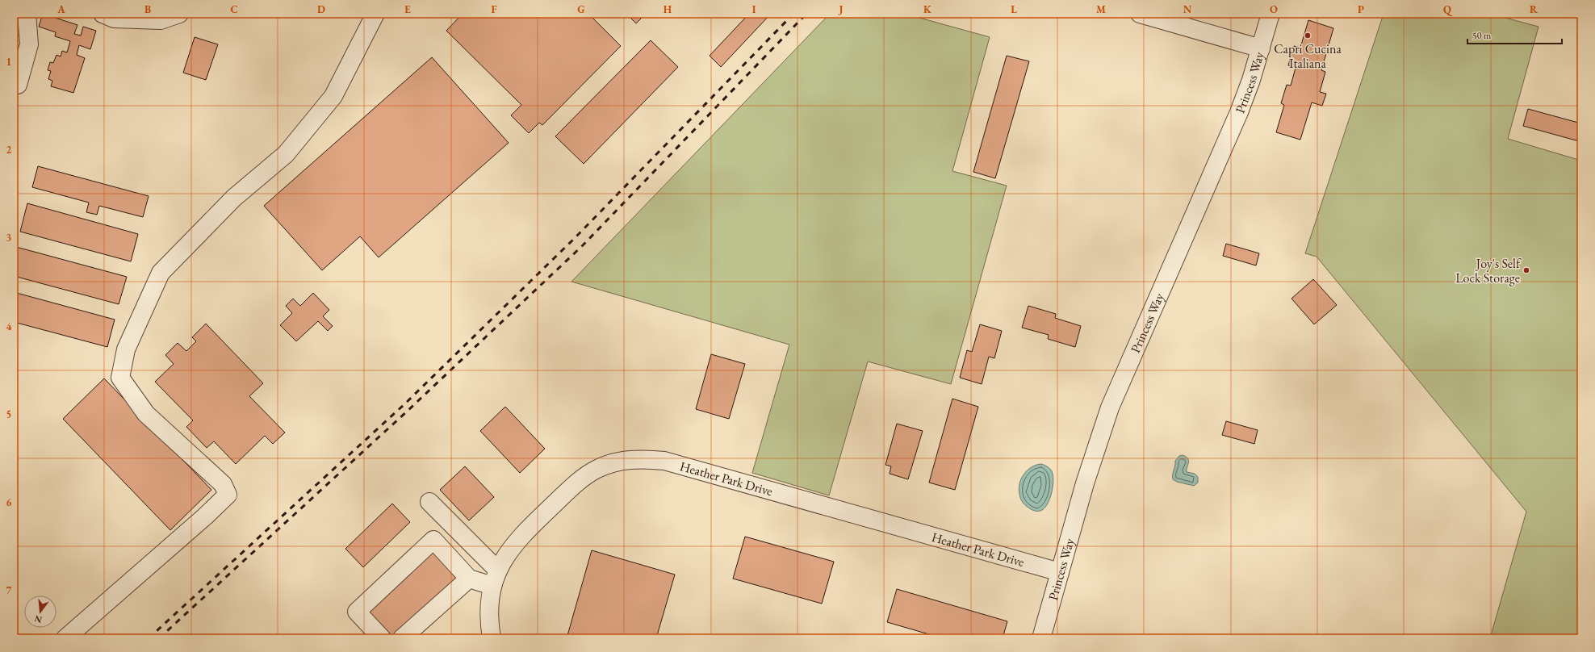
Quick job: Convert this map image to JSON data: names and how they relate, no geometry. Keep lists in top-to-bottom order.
{
  "streets": {
    "street": ["Princess Way", "Heather Park Drive"]
  },
  "crossings": [
    ["Princess Way", "Heather Park Drive"]
  ],
  "places": ["Capri Cucina Italiana", "Joy's Self Lock Storage"],
  "scale_bar": "50 m",
  "north": "bottom",
  "grid": {
    "columns": [
      "A",
      "B",
      "C",
      "D",
      "E",
      "F",
      "G",
      "H",
      "I",
      "J",
      "K",
      "L",
      "M",
      "N",
      "O",
      "P",
      "Q",
      "R"
    ],
    "rows": [
      "1",
      "2",
      "3",
      "4",
      "5",
      "6",
      "7"
    ]
  }
}
